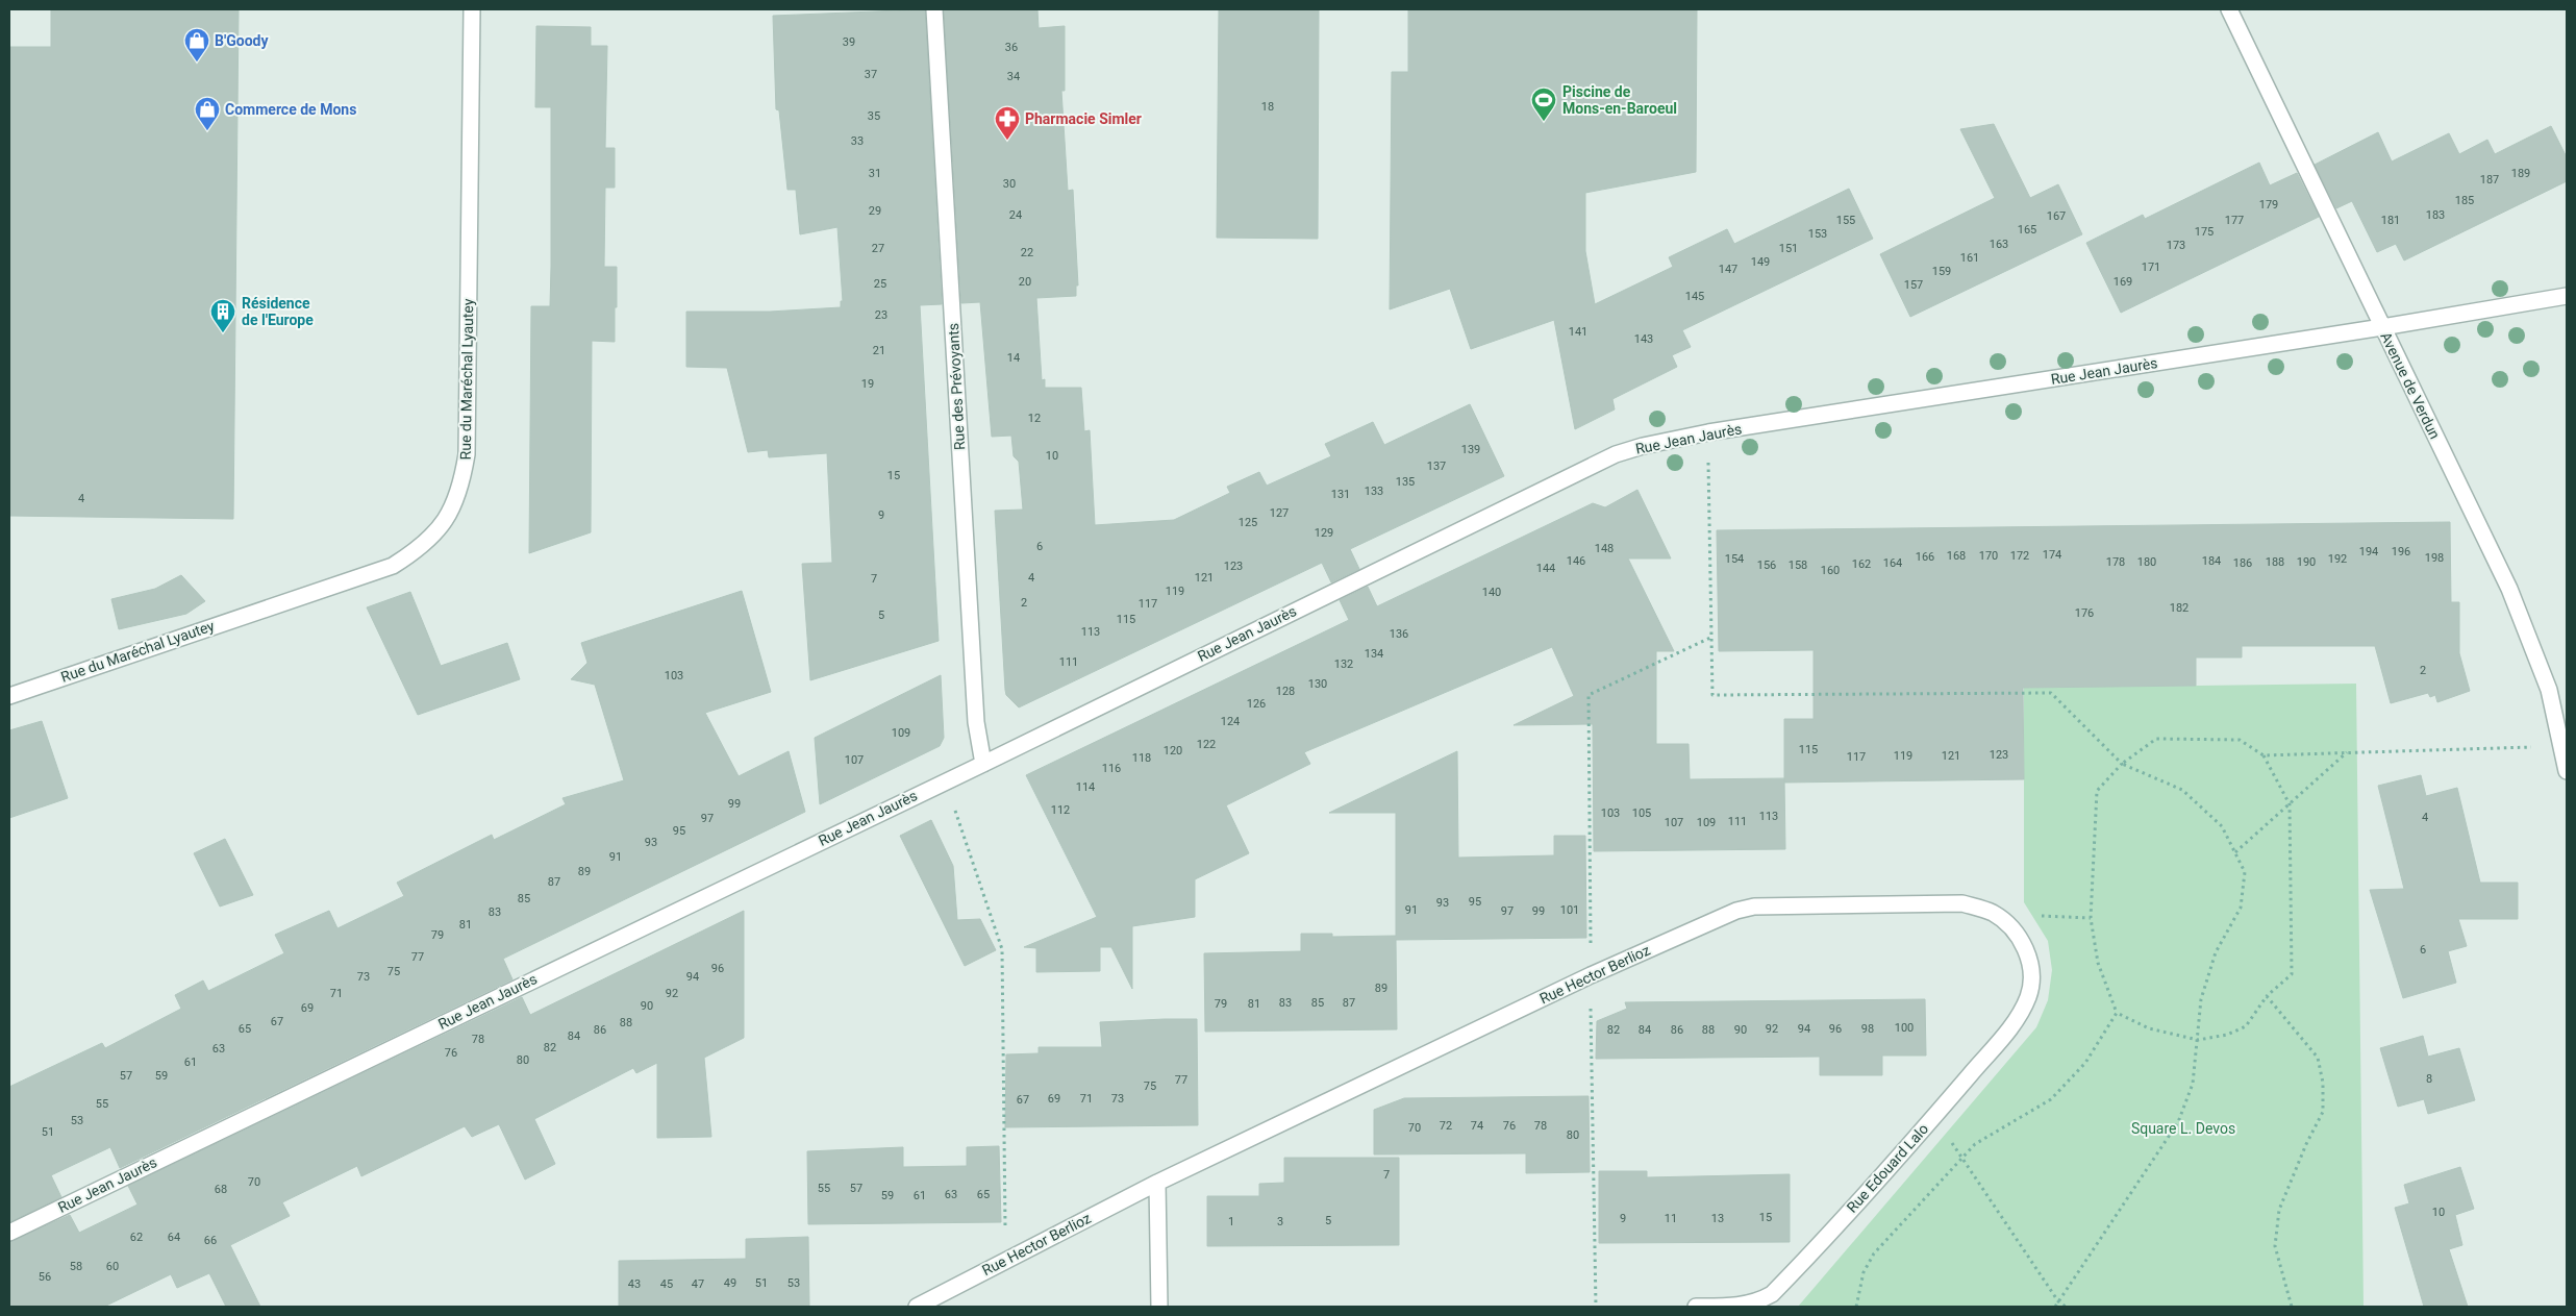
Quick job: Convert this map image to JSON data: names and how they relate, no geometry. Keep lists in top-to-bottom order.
{
  "streets": {
    "street": [
      "Rue Jean Jaurès",
      "Rue du Maréchal Lyautey",
      "Avenue de Verdun",
      "Rue des Prévoyants",
      "Rue Hector Berlioz",
      "Rue Edouard Lalo"
    ]
  },
  "crossings": [
    ["Rue Jean Jaurès", "Avenue de Verdun"],
    ["Rue Jean Jaurès", "Rue des Prévoyants"],
    ["Rue Hector Berlioz", "Rue Edouard Lalo"]
  ],
  "parks": ["Square L. Devos"],
  "places": {
    "shop": ["B'Goody", "Commerce de Mons"],
    "sports": ["Piscine de Mons-en-Baroeul"],
    "pharmacy": ["Pharmacie Simler"],
    "building": ["Résidence de l'Europe"]
  },
  "house_numbers": [
    "39",
    "36",
    "37",
    "34",
    "18",
    "35",
    "33",
    "31",
    "189",
    "187",
    "30",
    "185",
    "179",
    "29",
    "24",
    "183",
    "167",
    "155",
    "177",
    "181",
    "165",
    "175",
    "153",
    "163",
    "173",
    "27",
    "151",
    "22",
    "161",
    "149",
    "171",
    "147",
    "159",
    "20",
    "169",
    "25",
    "157",
    "145",
    "23",
    "141",
    "143",
    "21",
    "14",
    "19",
    "12",
    "139",
    "10",
    "137",
    "15",
    "135",
    "133",
    "131",
    "4",
    "127",
    "9",
    "125",
    "129",
    "6",
    "148",
    "194",
    "196",
    "174",
    "168",
    "170",
    "172",
    "166",
    "198",
    "154",
    "192",
    "146",
    "184",
    "178",
    "180",
    "188",
    "190",
    "164",
    "186",
    "162",
    "156",
    "158",
    "123",
    "144",
    "160",
    "4",
    "121",
    "7",
    "119",
    "140",
    "2",
    "117",
    "182",
    "176",
    "5",
    "115",
    "113",
    "136",
    "134",
    "111",
    "132",
    "2",
    "103",
    "130",
    "128",
    "126",
    "124",
    "109",
    "122",
    "115",
    "120",
    "123",
    "119",
    "121",
    "117",
    "118",
    "107",
    "116",
    "114",
    "99",
    "112",
    "103",
    "105",
    "113",
    "4",
    "97",
    "111",
    "107",
    "109",
    "95",
    "93",
    "91",
    "89",
    "87",
    "85",
    "95",
    "93",
    "91",
    "101",
    "97",
    "99",
    "83",
    "81",
    "79",
    "6",
    "77",
    "96",
    "75",
    "73",
    "94",
    "89",
    "71",
    "92",
    "83",
    "85",
    "87",
    "79",
    "81",
    "90",
    "69",
    "67",
    "88",
    "100",
    "65",
    "92",
    "94",
    "96",
    "98",
    "86",
    "82",
    "84",
    "86",
    "88",
    "90",
    "84",
    "78",
    "82",
    "63",
    "76",
    "80",
    "61",
    "57",
    "59",
    "8",
    "77",
    "75",
    "69",
    "71",
    "73",
    "67",
    "55",
    "53",
    "72",
    "74",
    "76",
    "78",
    "70",
    "51",
    "80",
    "7",
    "70",
    "55",
    "57",
    "68",
    "63",
    "65",
    "59",
    "61",
    "10",
    "15",
    "9",
    "11",
    "13",
    "5",
    "1",
    "3",
    "62",
    "64",
    "66",
    "58",
    "60",
    "56",
    "49",
    "51",
    "53",
    "43",
    "45",
    "47"
  ]
}
